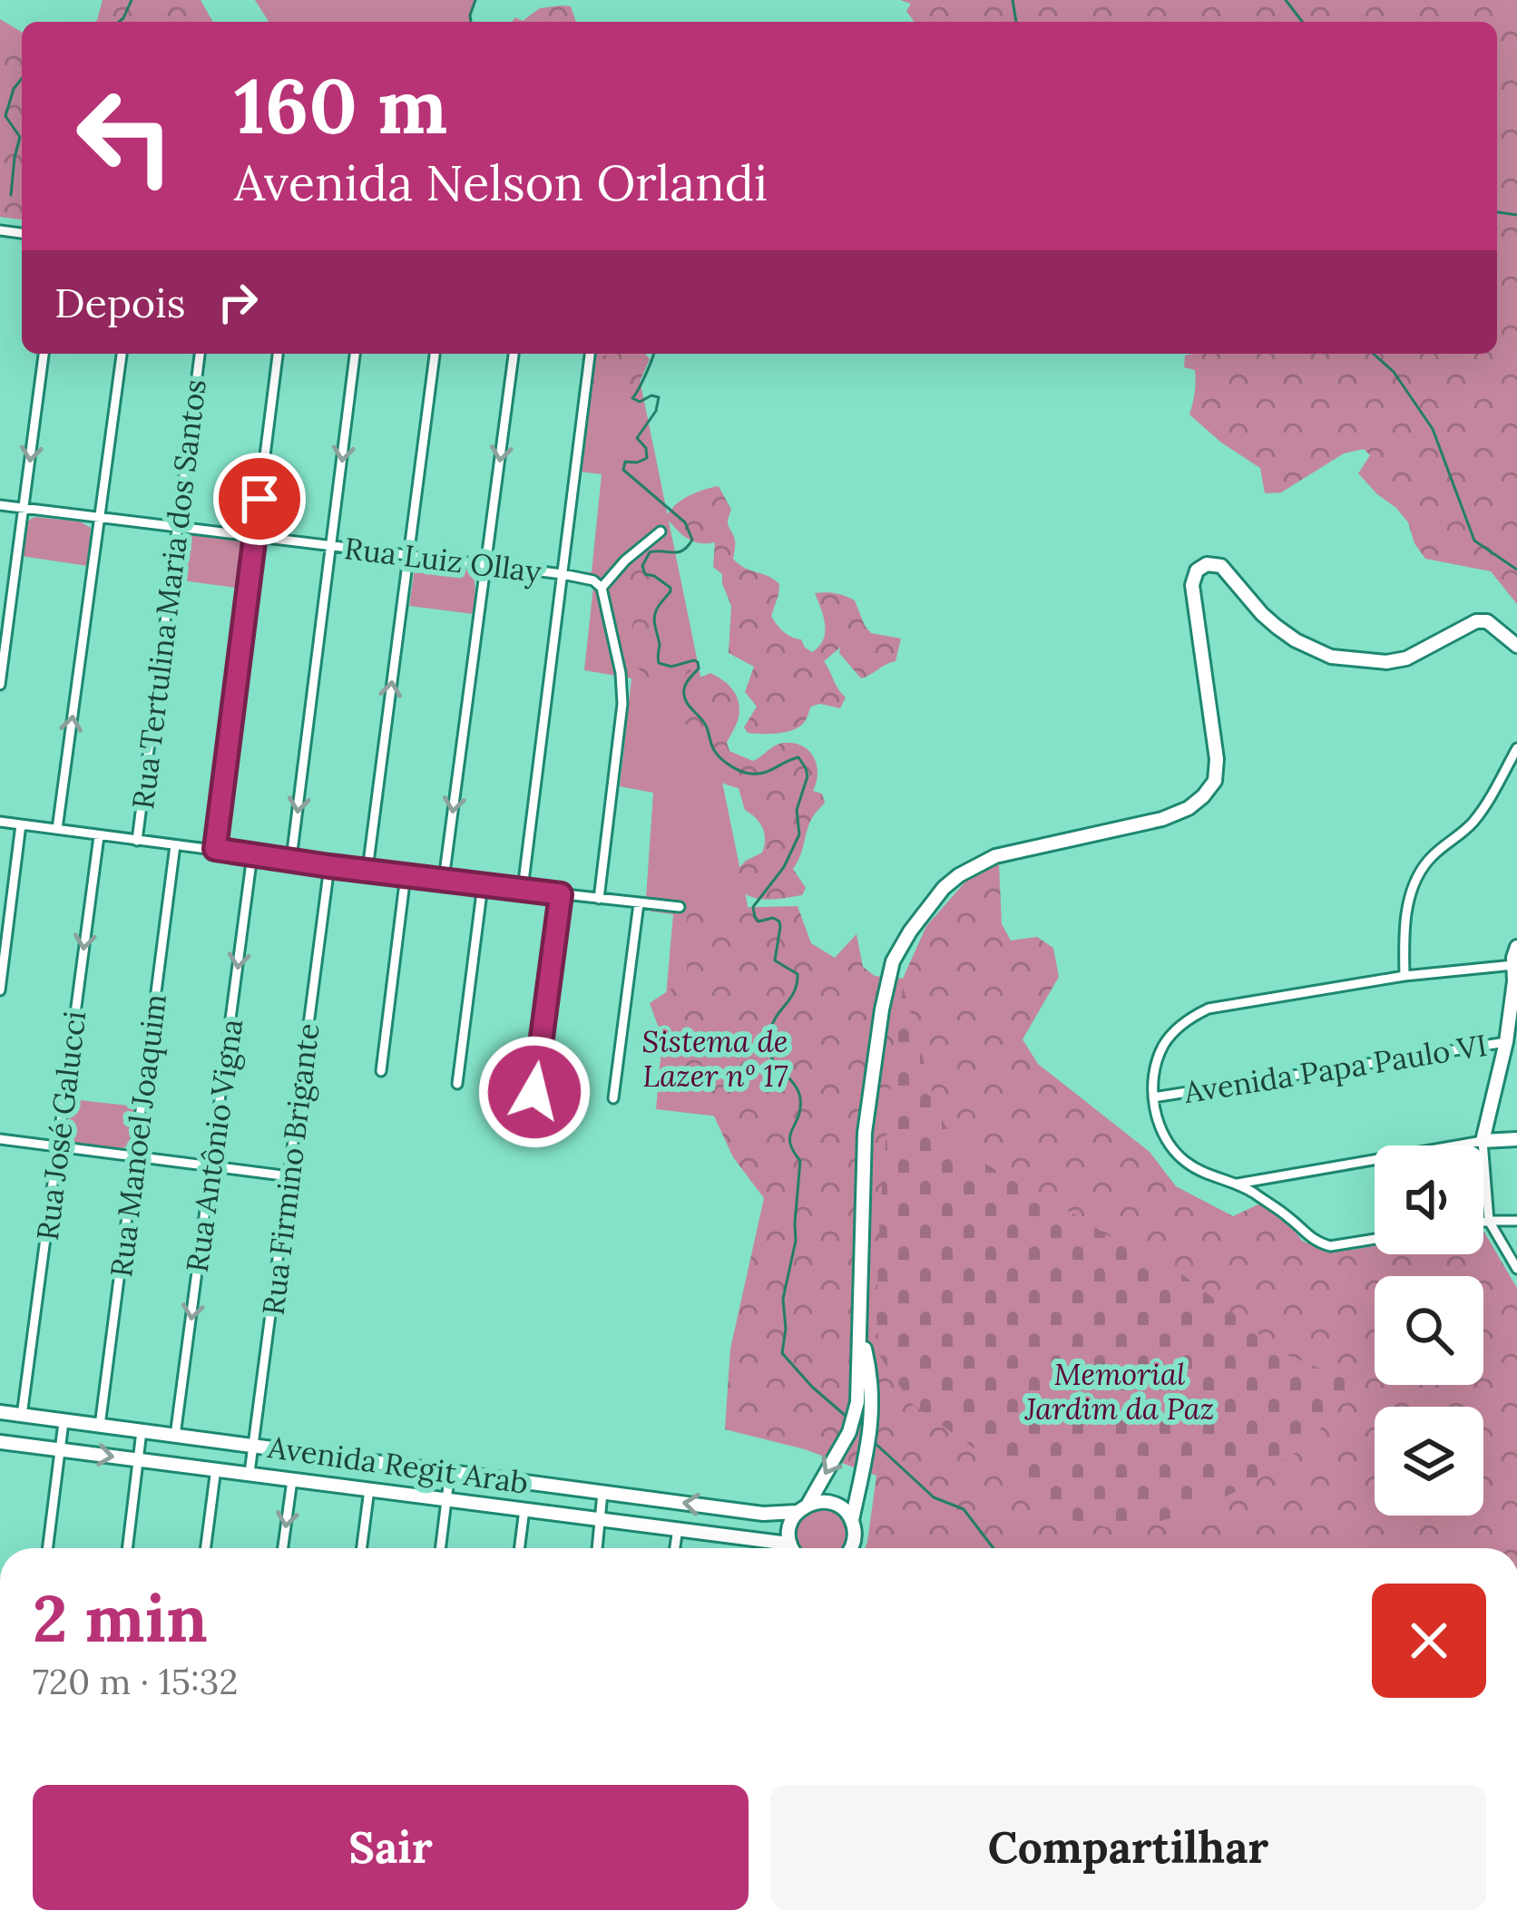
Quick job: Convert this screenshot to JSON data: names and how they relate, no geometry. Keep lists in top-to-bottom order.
{
  "streets": {
    "main road": ["Avenida Regit Arab"],
    "street": [
      "Rua Luiz Ollay",
      "Rua Tertulina Maria dos Santos",
      "Avenida Papa Paulo VI",
      "Rua José Galucci",
      "Rua Manoel Joaquim",
      "Rua Antônio Vigna",
      "Rua Firmino Brigante"
    ]
  },
  "crossings": [
    ["Rua Luiz Ollay", "Rua Tertulina Maria dos Santos"],
    ["Rua José Galucci", "Avenida Regit Arab"],
    ["Rua Manoel Joaquim", "Avenida Regit Arab"],
    ["Rua Antônio Vigna", "Avenida Regit Arab"],
    ["Rua Firmino Brigante", "Avenida Regit Arab"]
  ],
  "one_way": ["Rua José Galucci", "Rua Antônio Vigna"],
  "parks": ["Sistema de Lazer nº 17", "Memorial Jardim da Paz"],
  "page": {
    "turn": ["160 m", "Avenida Nelson Orlandi"],
    "then": "Depois",
    "heading": ["2 min", "720 m · 15:32"],
    "buttons": ["Sair", "Compartilhar"]
  }
}
